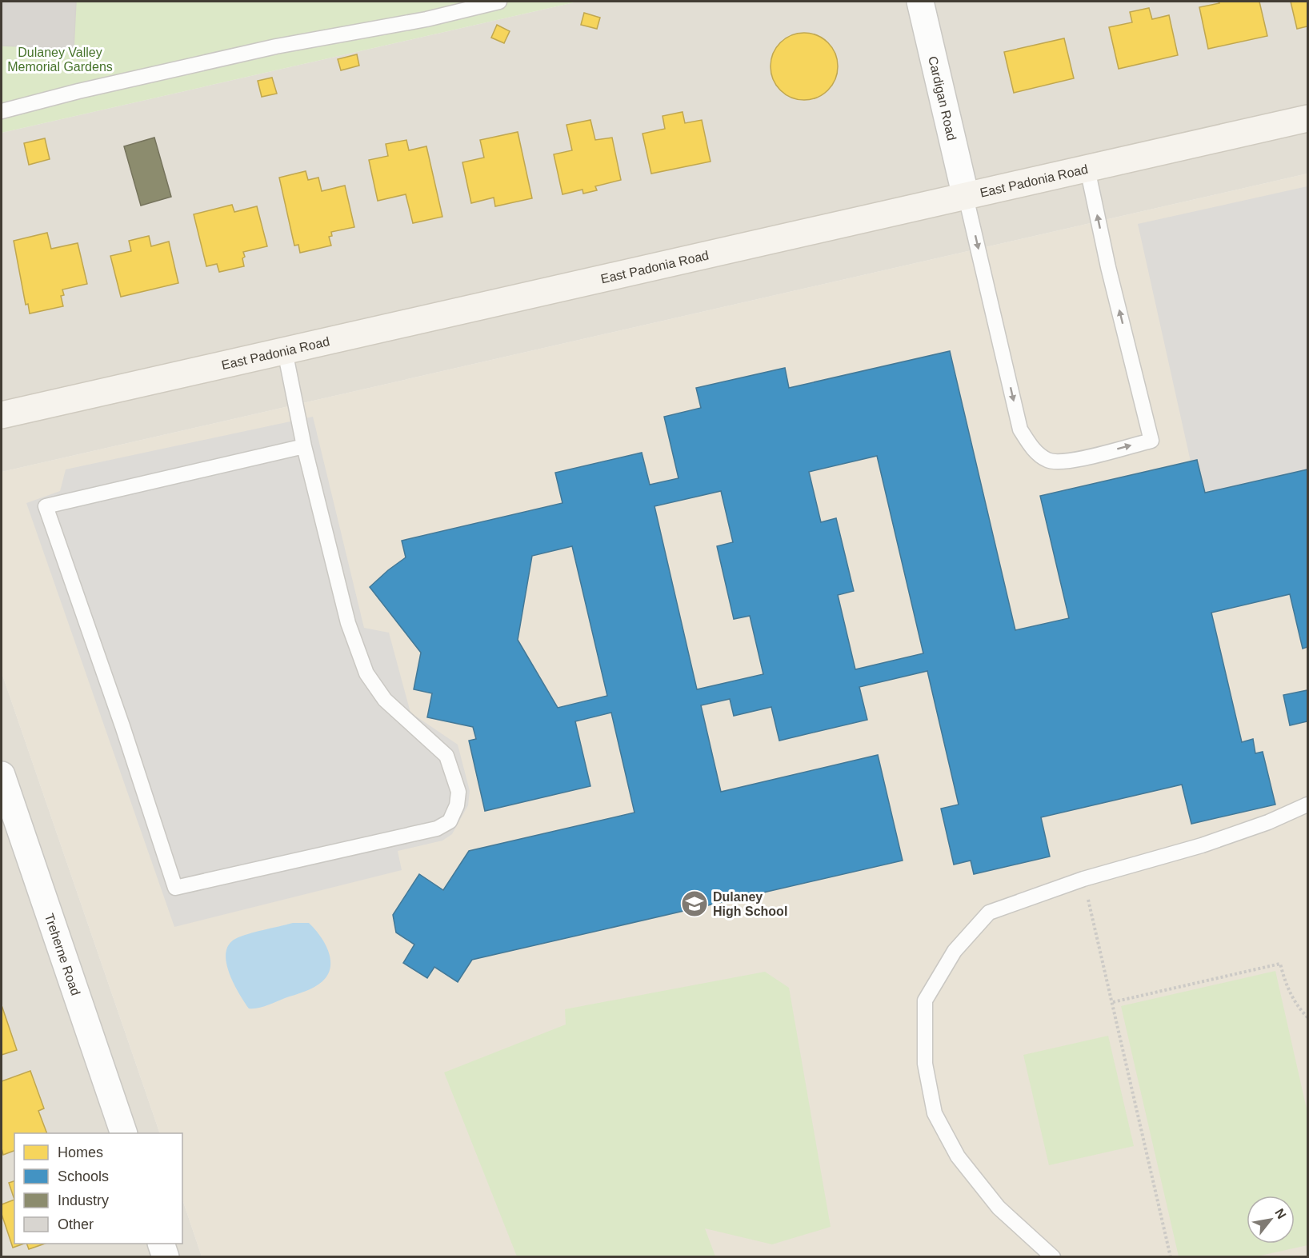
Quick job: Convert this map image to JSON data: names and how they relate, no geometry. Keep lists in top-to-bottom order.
{
  "streets": {
    "street": ["Cardigan Road", "East Padonia Road", "Treherne Road"]
  },
  "crossings": [
    ["Cardigan Road", "East Padonia Road"]
  ],
  "parks": ["Dulaney Valley Memorial Gardens"],
  "places": {
    "school or university": ["Dulaney High School"]
  },
  "legend": [
    "Homes",
    "Schools",
    "Industry",
    "Other"
  ],
  "north": "top right"
}
